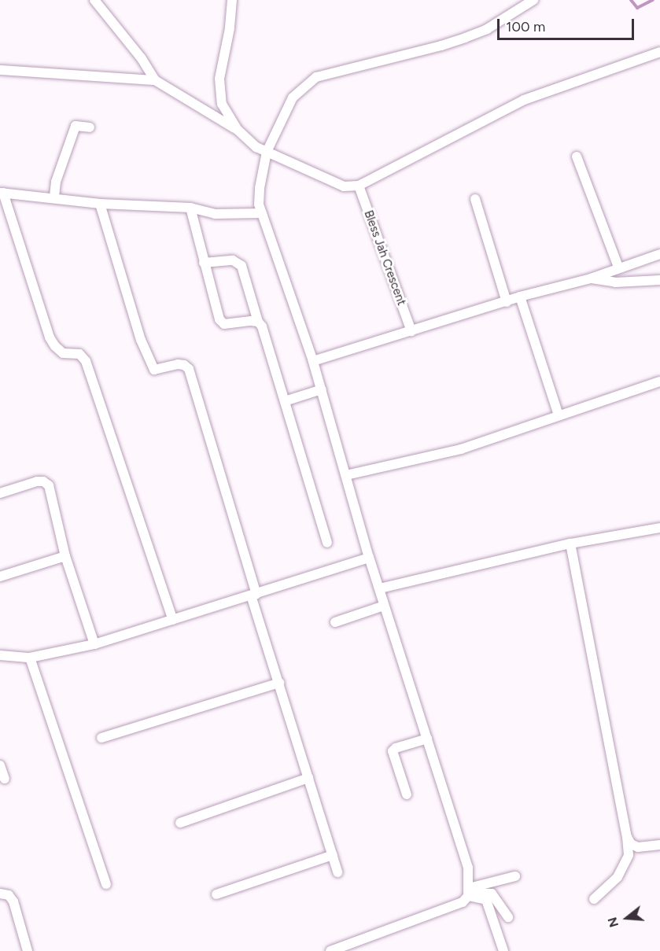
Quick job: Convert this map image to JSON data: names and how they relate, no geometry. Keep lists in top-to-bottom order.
{
  "streets": {
    "street": ["Bless Jah Crescent"]
  },
  "scale_bar": "100 m",
  "north": "left"
}
